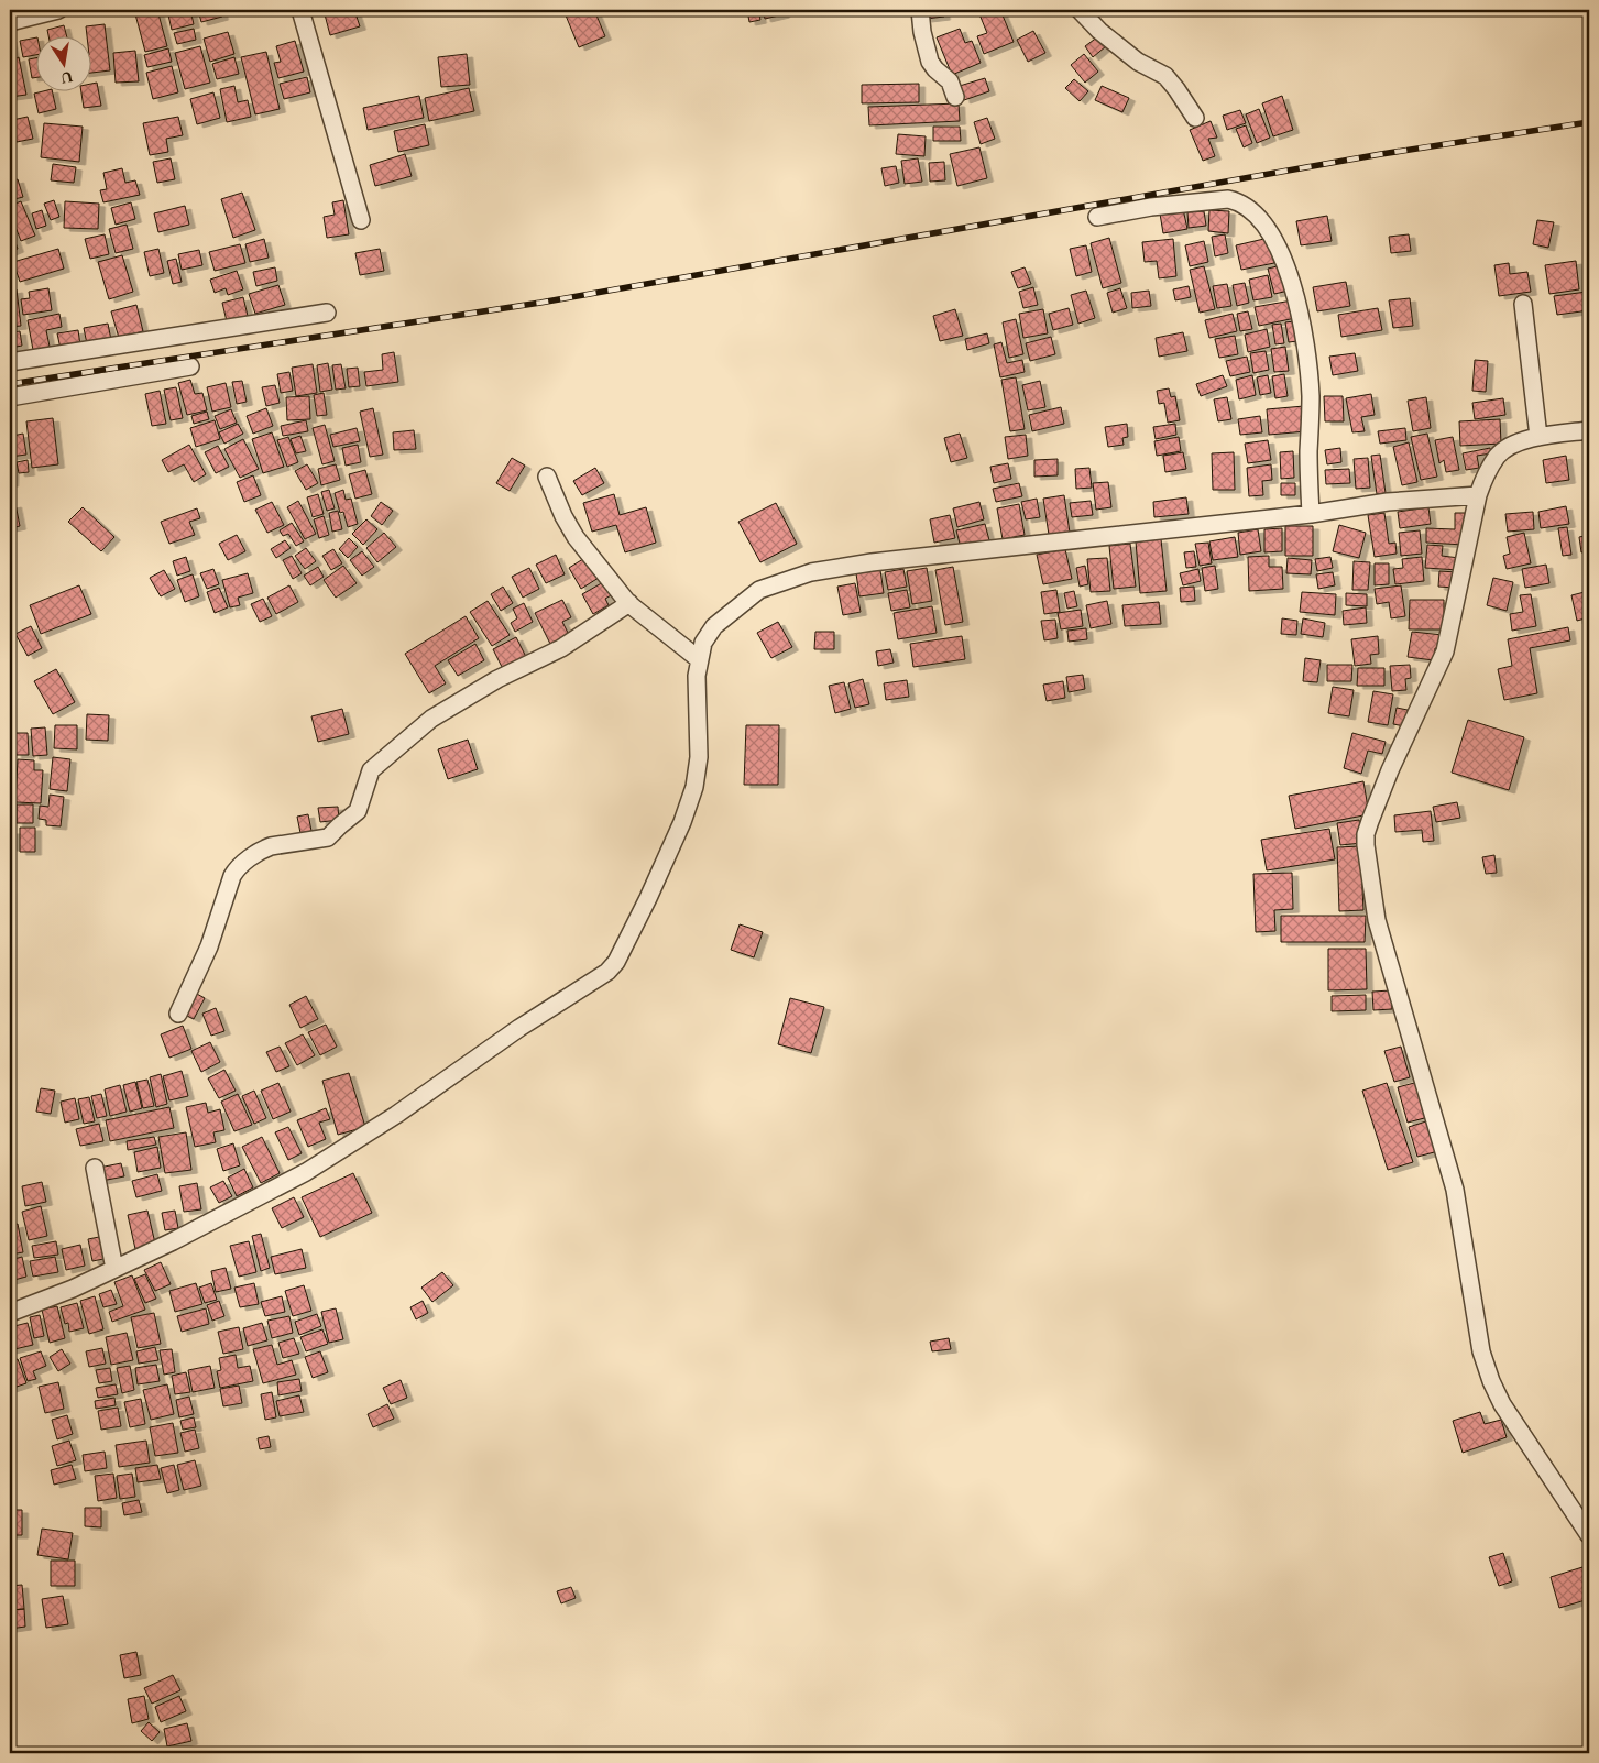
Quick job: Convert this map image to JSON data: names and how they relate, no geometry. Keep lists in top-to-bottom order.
{
  "north": "bottom"
}
